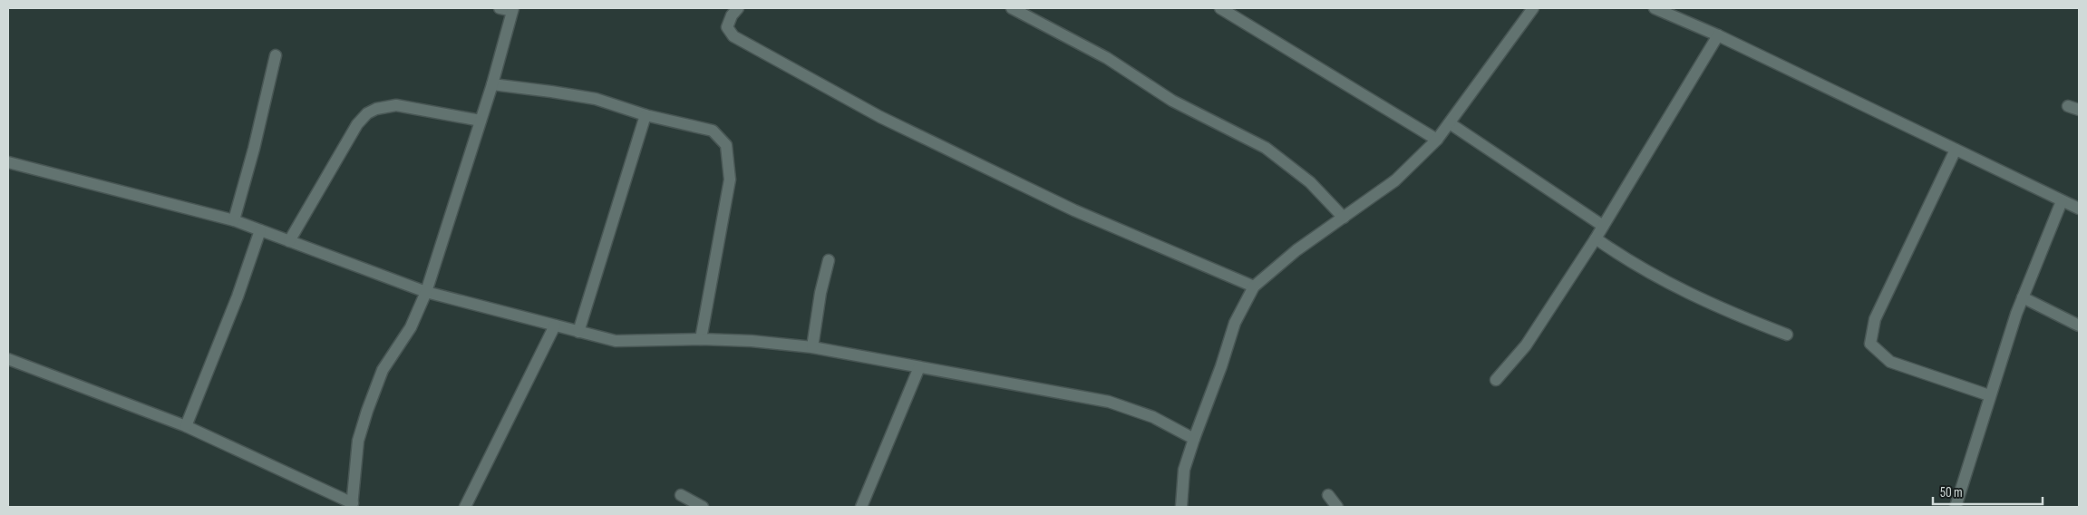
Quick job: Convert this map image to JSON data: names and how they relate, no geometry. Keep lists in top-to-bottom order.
{
  "scale_bar": "50 m"
}
